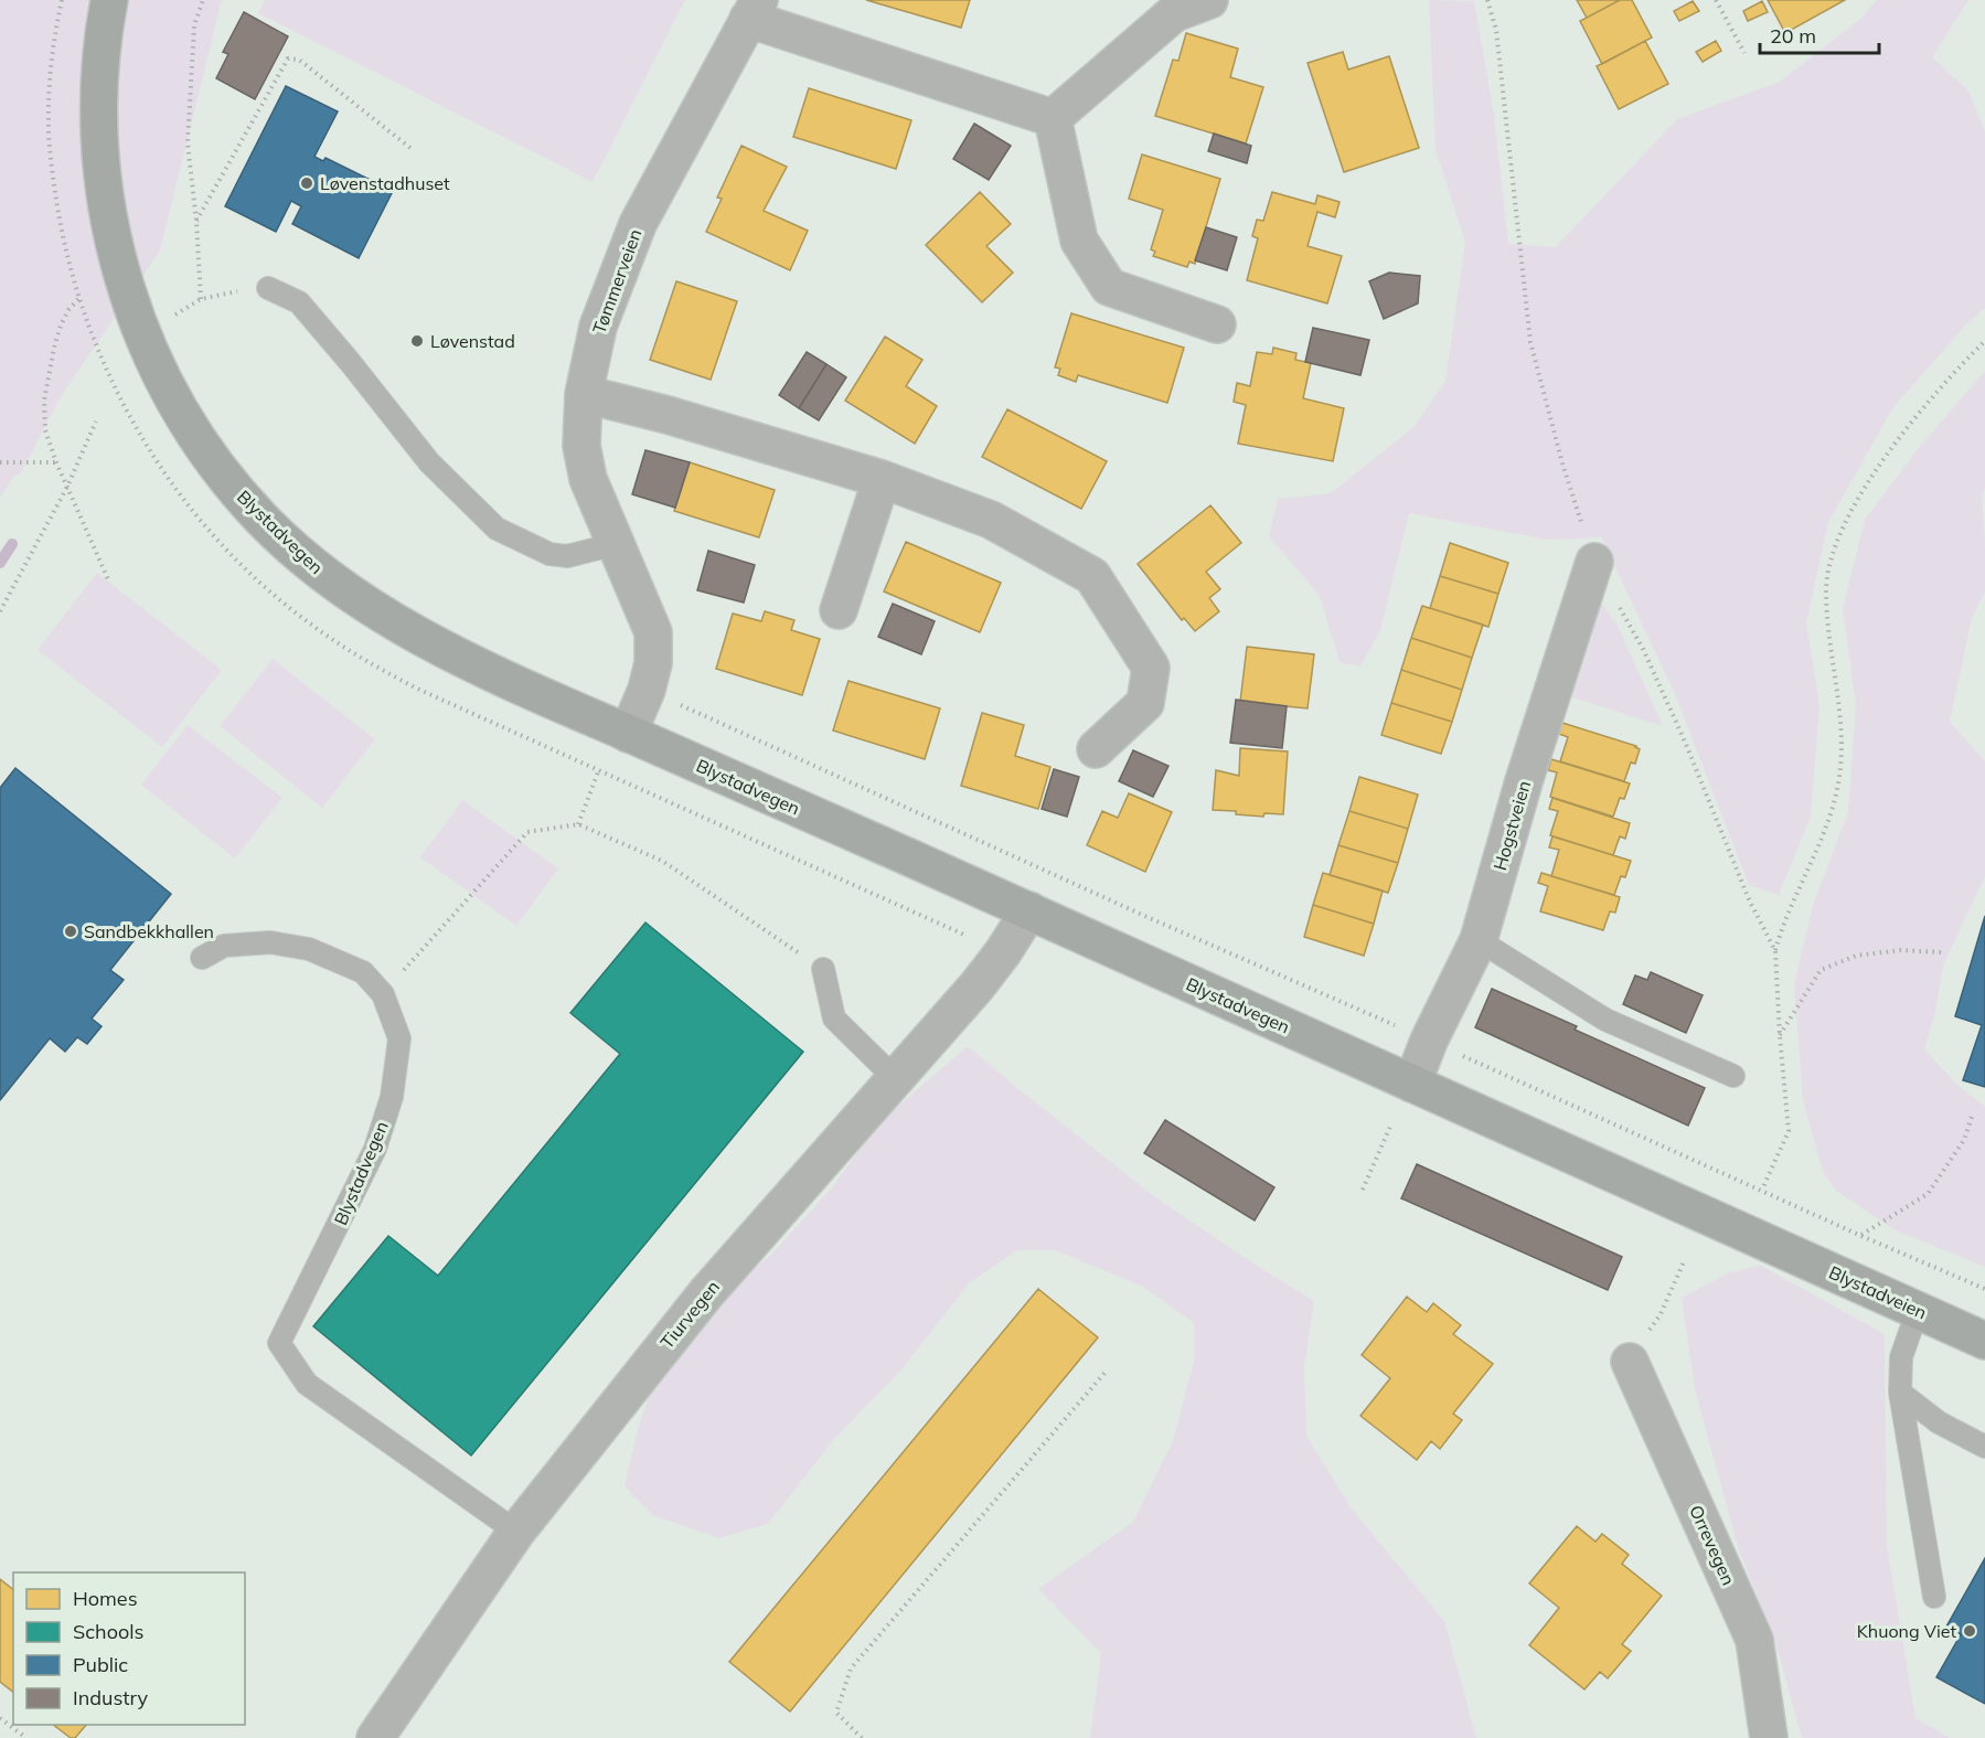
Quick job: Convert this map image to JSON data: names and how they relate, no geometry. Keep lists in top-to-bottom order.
{
  "streets": {
    "main road": ["Blystadvegen", "Blystadveien"],
    "street": [
      "Tømmerveien",
      "Hogstveien",
      "Tiurvegen",
      "Orrevegen"
    ]
  },
  "crossings": [
    ["Tømmerveien", "Blystadvegen"],
    ["Blystadvegen", "Hogstveien"],
    ["Blystadvegen", "Blystadveien"],
    ["Blystadvegen", "Tiurvegen"]
  ],
  "places": [
    "Løvenstadhuset",
    "Løvenstad",
    "Sandbekkhallen",
    "Khuong Viet"
  ],
  "legend": [
    "Homes",
    "Schools",
    "Public",
    "Industry"
  ],
  "scale_bar": "20 m"
}
